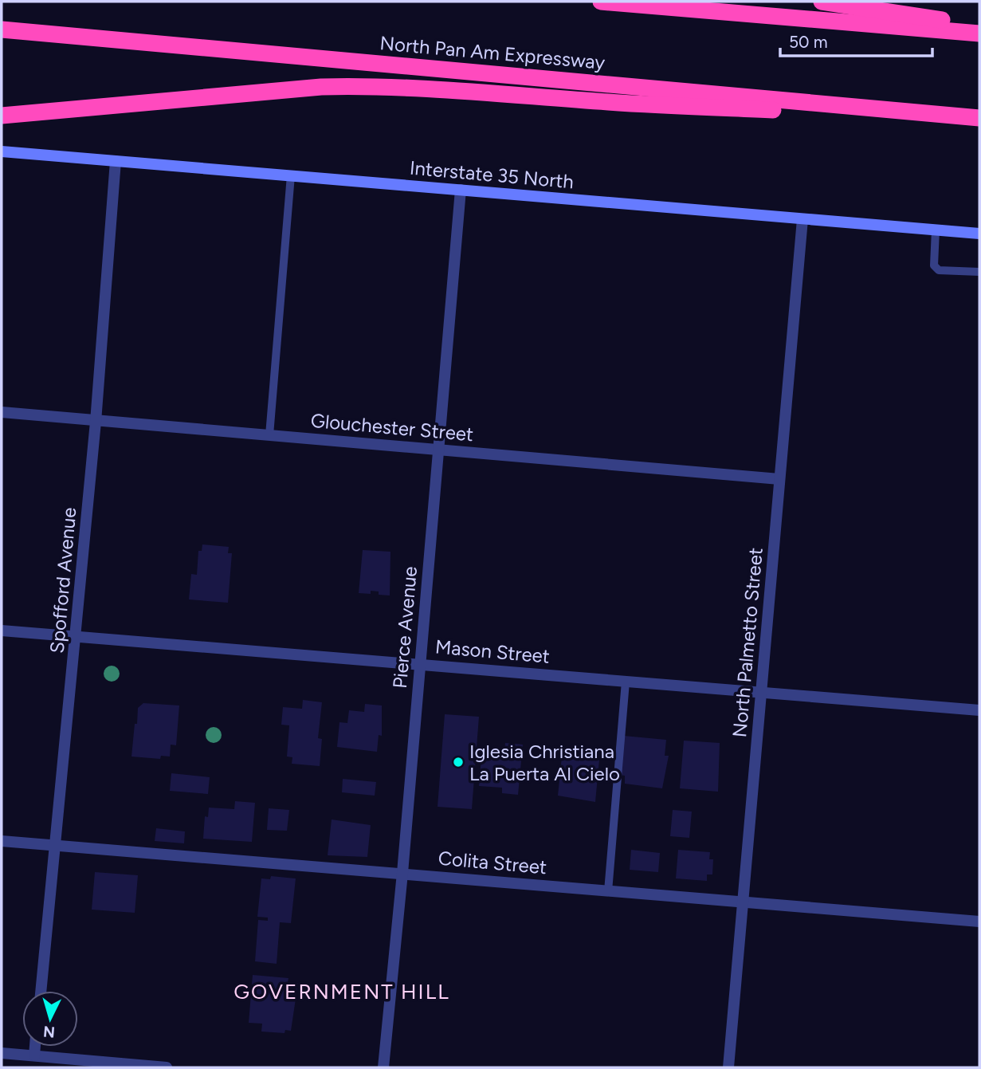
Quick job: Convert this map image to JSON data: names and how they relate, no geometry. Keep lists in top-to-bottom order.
{
  "streets": {
    "highway": ["North Pan Am Expressway"],
    "main road": ["Interstate 35 North"],
    "street": [
      "Glouchester Street",
      "Spofford Avenue",
      "Pierce Avenue",
      "North Palmetto Street",
      "Mason Street",
      "Colita Street"
    ]
  },
  "crossings": [
    ["Interstate 35 North", "Spofford Avenue"],
    ["Interstate 35 North", "Pierce Avenue"],
    ["Interstate 35 North", "North Palmetto Street"],
    ["Glouchester Street", "Spofford Avenue"],
    ["Glouchester Street", "Pierce Avenue"],
    ["Glouchester Street", "North Palmetto Street"],
    ["Spofford Avenue", "Mason Street"],
    ["Spofford Avenue", "Colita Street"],
    ["Pierce Avenue", "Mason Street"],
    ["Pierce Avenue", "Colita Street"],
    ["North Palmetto Street", "Mason Street"],
    ["North Palmetto Street", "Colita Street"]
  ],
  "districts": ["GOVERNMENT HILL"],
  "places": ["Iglesia Christiana La Puerta Al Cielo"],
  "scale_bar": "50 m",
  "north": "bottom"
}
